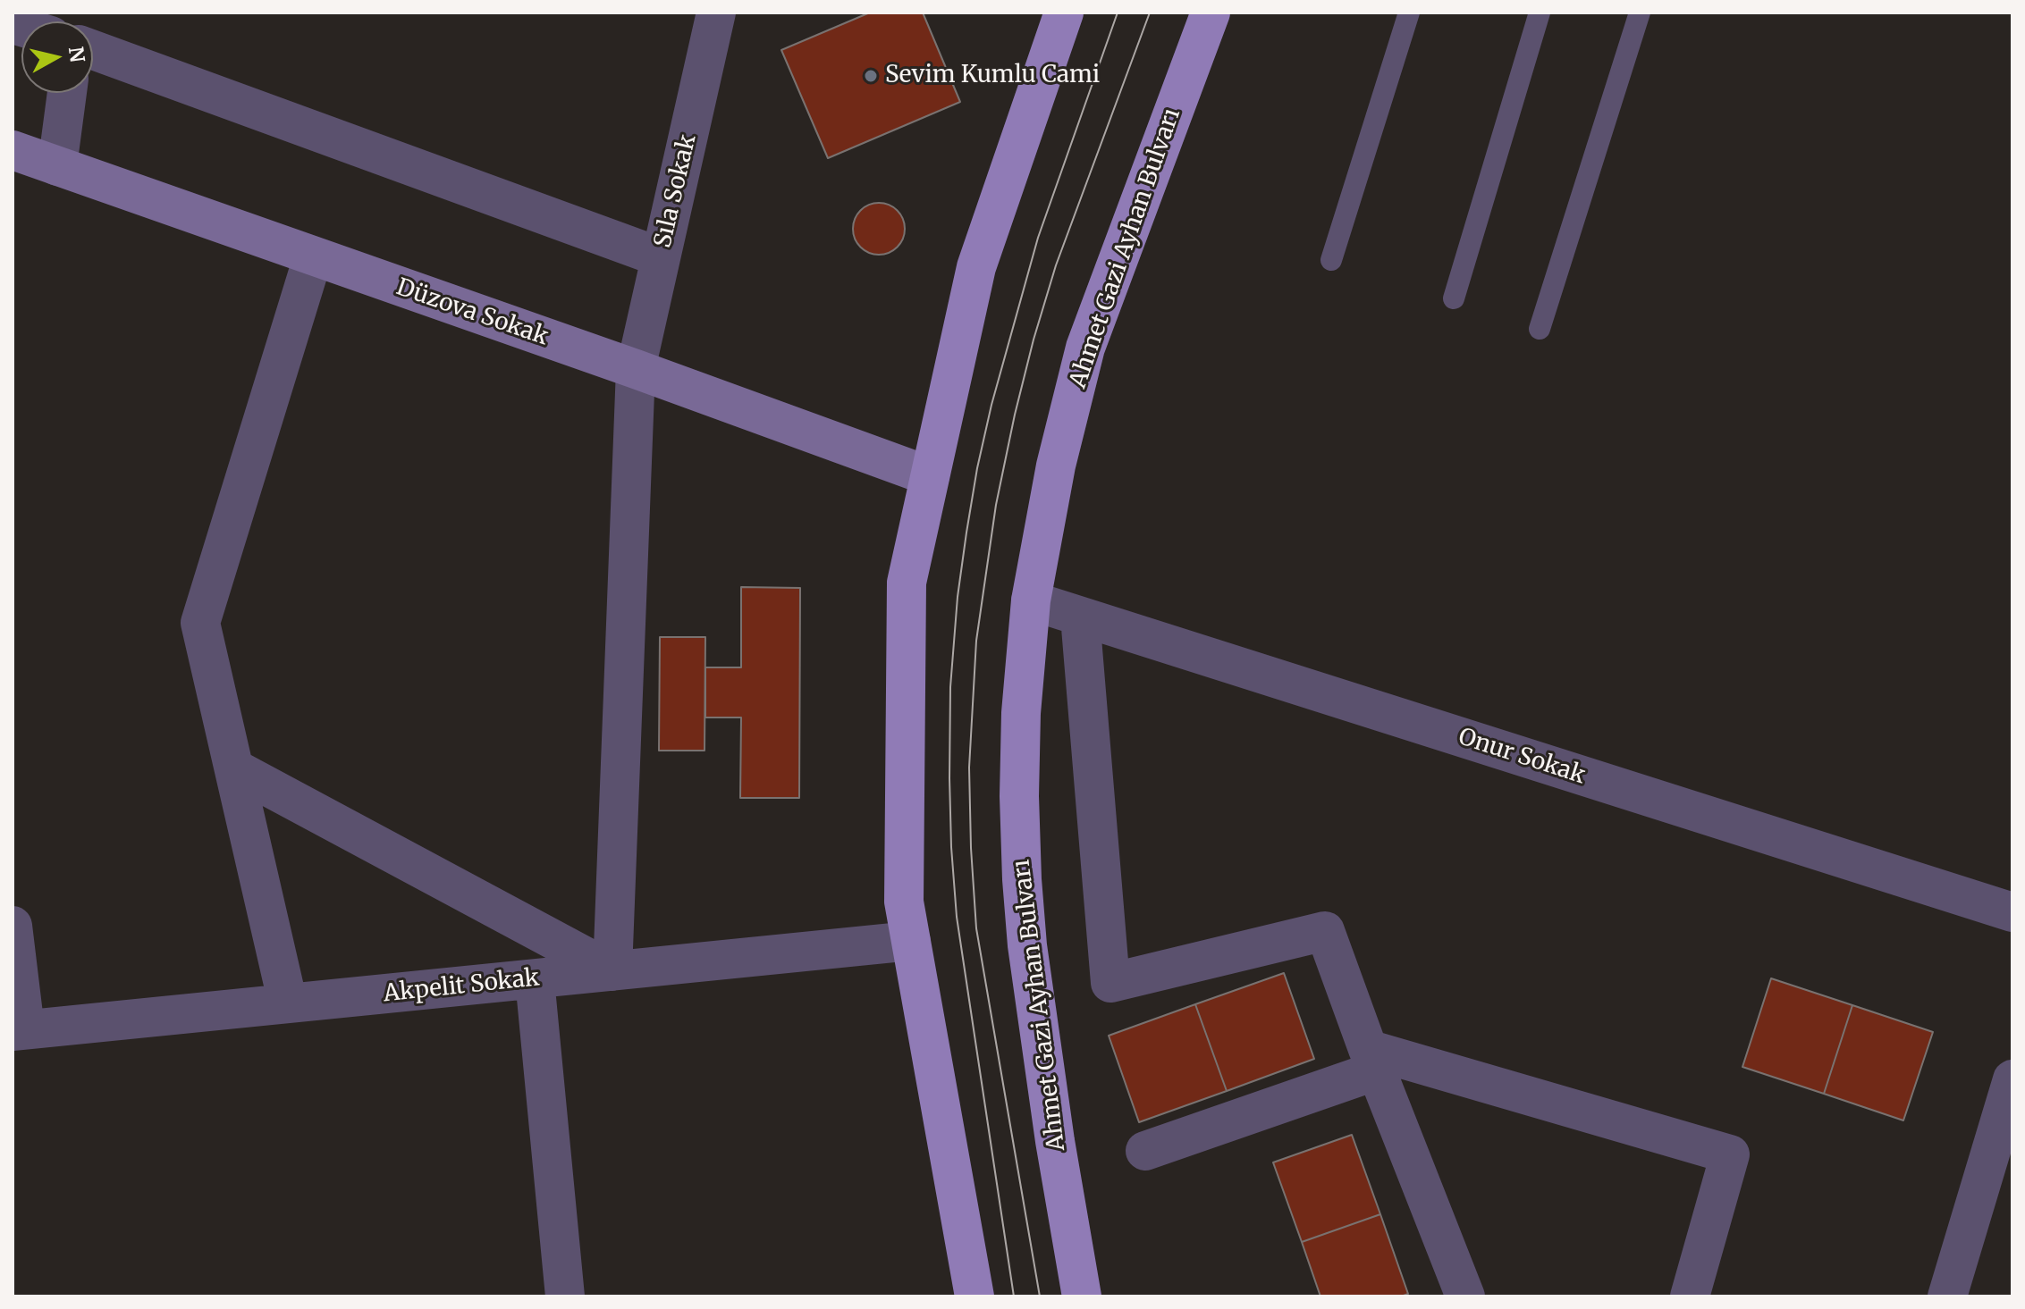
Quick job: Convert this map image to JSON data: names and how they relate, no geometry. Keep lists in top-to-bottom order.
{
  "streets": {
    "main road": ["Ahmet Gazi Ayhan Bulvarı"],
    "street": [
      "Sıla Sokak",
      "Düzova Sokak",
      "Onur Sokak",
      "Akpelit Sokak"
    ]
  },
  "crossings": [
    ["Sıla Sokak", "Düzova Sokak"],
    ["Sıla Sokak", "Akpelit Sokak"],
    ["Ahmet Gazi Ayhan Bulvarı", "Onur Sokak"]
  ],
  "places": ["Sevim Kumlu Cami"],
  "north": "right"
}
